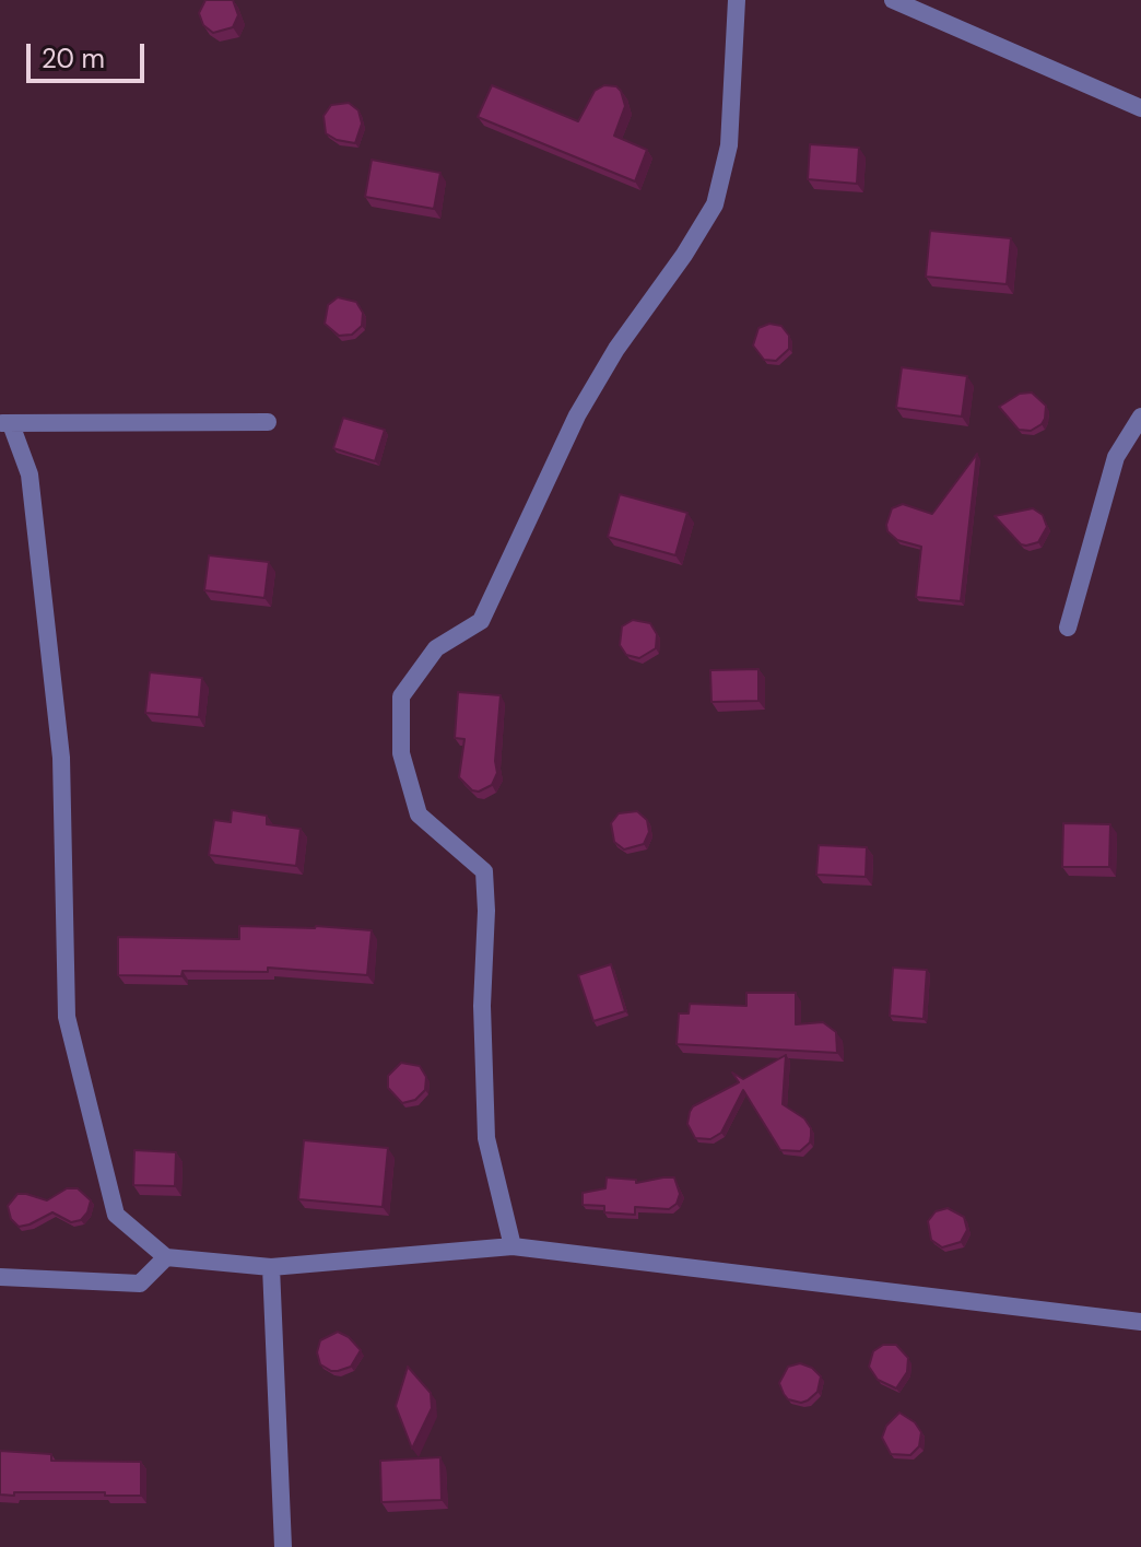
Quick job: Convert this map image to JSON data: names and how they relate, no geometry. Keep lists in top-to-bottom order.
{
  "scale_bar": "20 m"
}
